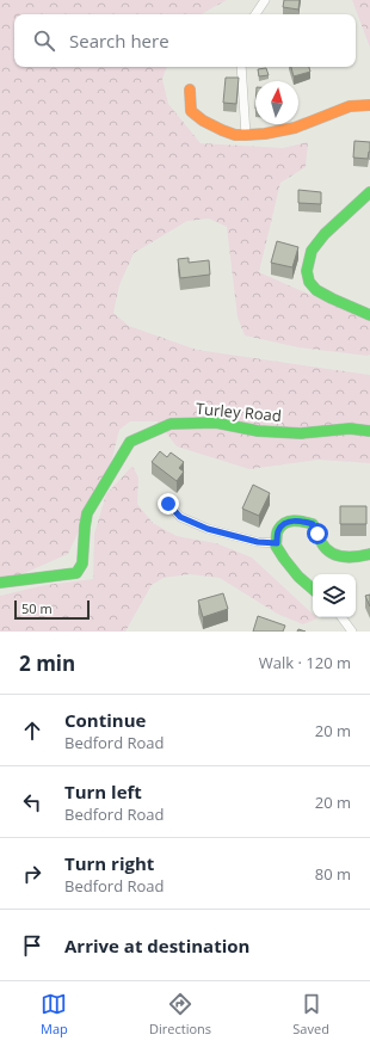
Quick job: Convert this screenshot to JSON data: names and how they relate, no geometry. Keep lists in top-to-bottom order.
{
  "streets": {
    "street": ["Turley Road"]
  },
  "scale_bar": "50 m",
  "north": "top",
  "page": {
    "search": "Search here",
    "scale": "50 m",
    "heading": ["2 min", "Walk · 120 m"],
    "list": [
      ["Continue", "Bedford Road", "20 m"],
      ["Turn left", "Bedford Road", "20 m"],
      ["Turn right", "Bedford Road", "80 m"],
      "Arrive at destination"
    ],
    "nav": ["Map", "Directions", "Saved"]
  }
}
